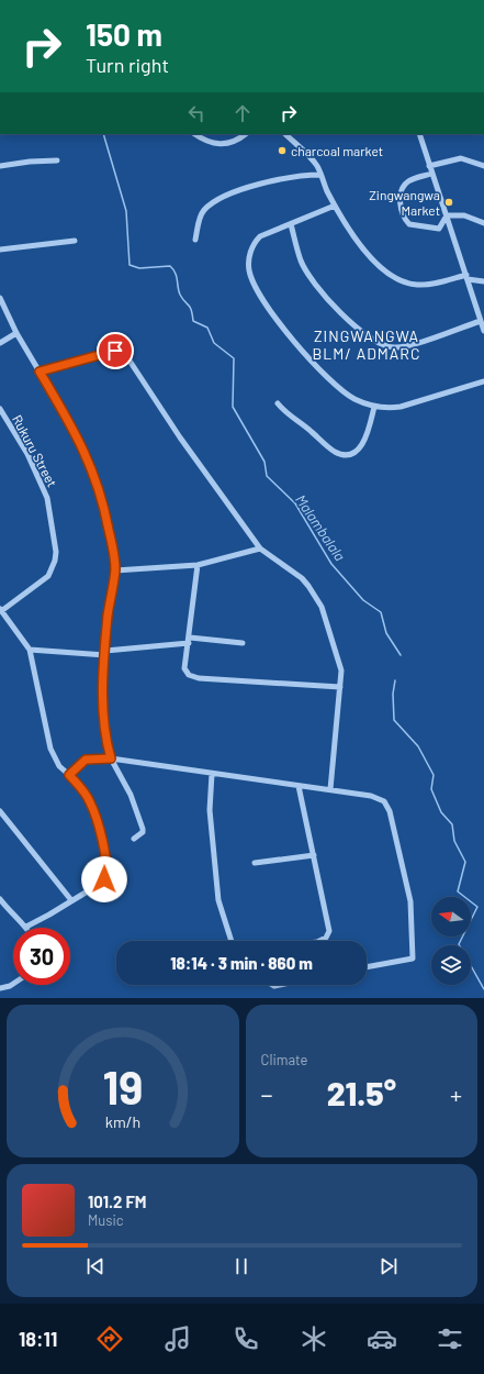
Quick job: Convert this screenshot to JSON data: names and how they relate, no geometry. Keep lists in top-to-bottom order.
{
  "streets": {
    "street": ["Rukuru Street"]
  },
  "districts": ["ZINGWANGWA BLM/ ADMARC"],
  "water": ["Malambalala"],
  "places": ["charcoal market", "Zingwangwa Market"],
  "north": "left",
  "page": {
    "turn": ["150 m", "Turn right"],
    "limit": "30",
    "trip": "18:14 · 3 min · 860 m",
    "tile": "Climate",
    "heat": ["−", "21.5°", "+"],
    "song": ["101.2 FM", "Music"],
    "tabs": "18:11",
    "gauge": ["19", "km/h"]
  }
}
